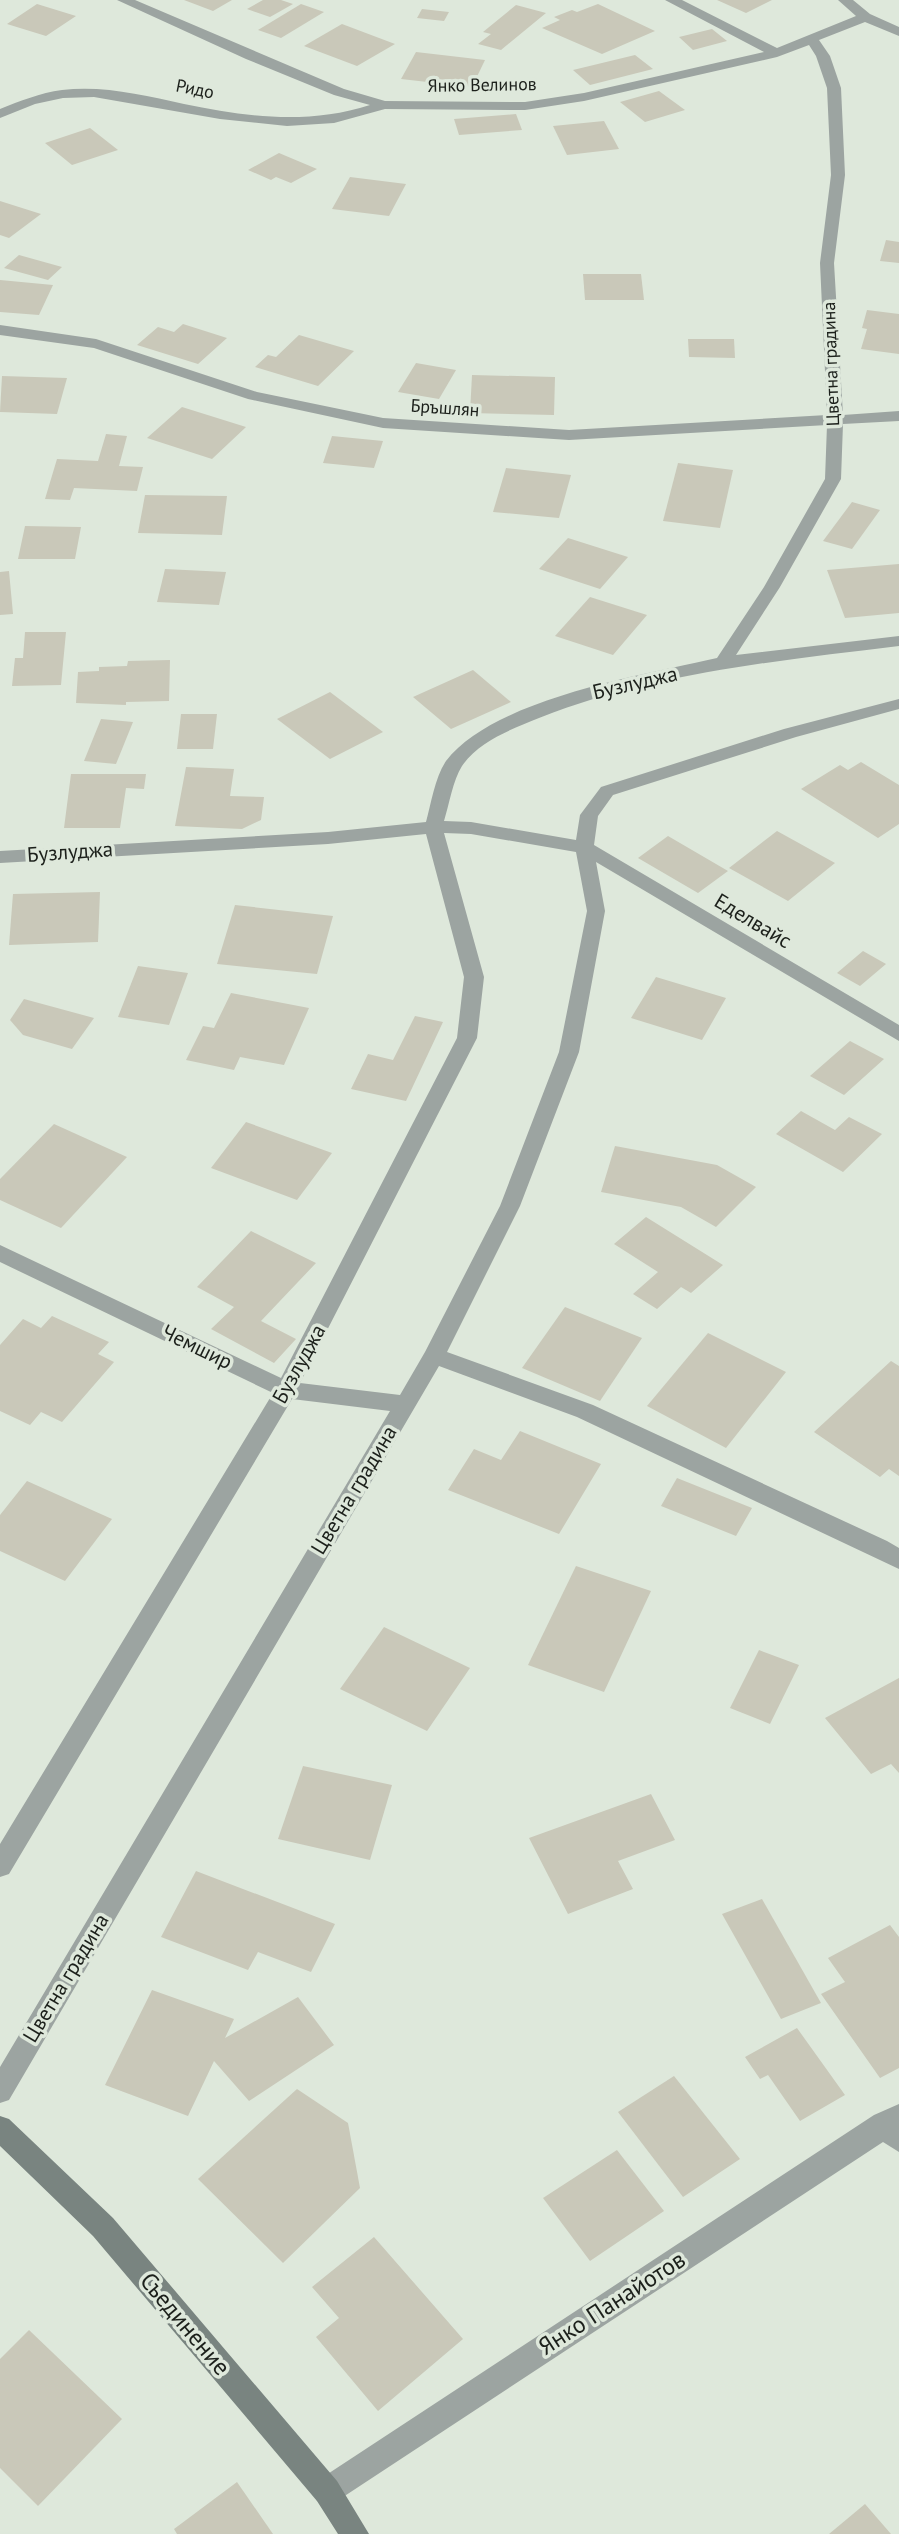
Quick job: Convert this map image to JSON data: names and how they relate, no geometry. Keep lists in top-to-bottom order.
{
  "streets": {
    "street": [
      "Янко Велинов",
      "Ридо",
      "Цветна градина",
      "Бръшлян",
      "Бузлуджа",
      "Еделвайс",
      "Чемшир",
      "Янко Панайотов",
      "Съединение"
    ]
  },
  "crossings": [
    ["Янко Велинов", "Ридо"],
    ["Янко Велинов", "Цветна градина"],
    ["Цветна градина", "Бръшлян"],
    ["Цветна градина", "Бузлуджа"],
    ["Цветна градина", "Еделвайс"],
    ["Цветна градина", "Чемшир"],
    ["Бузлуджа", "Еделвайс"],
    ["Бузлуджа", "Чемшир"],
    ["Янко Панайотов", "Съединение"]
  ]
}
